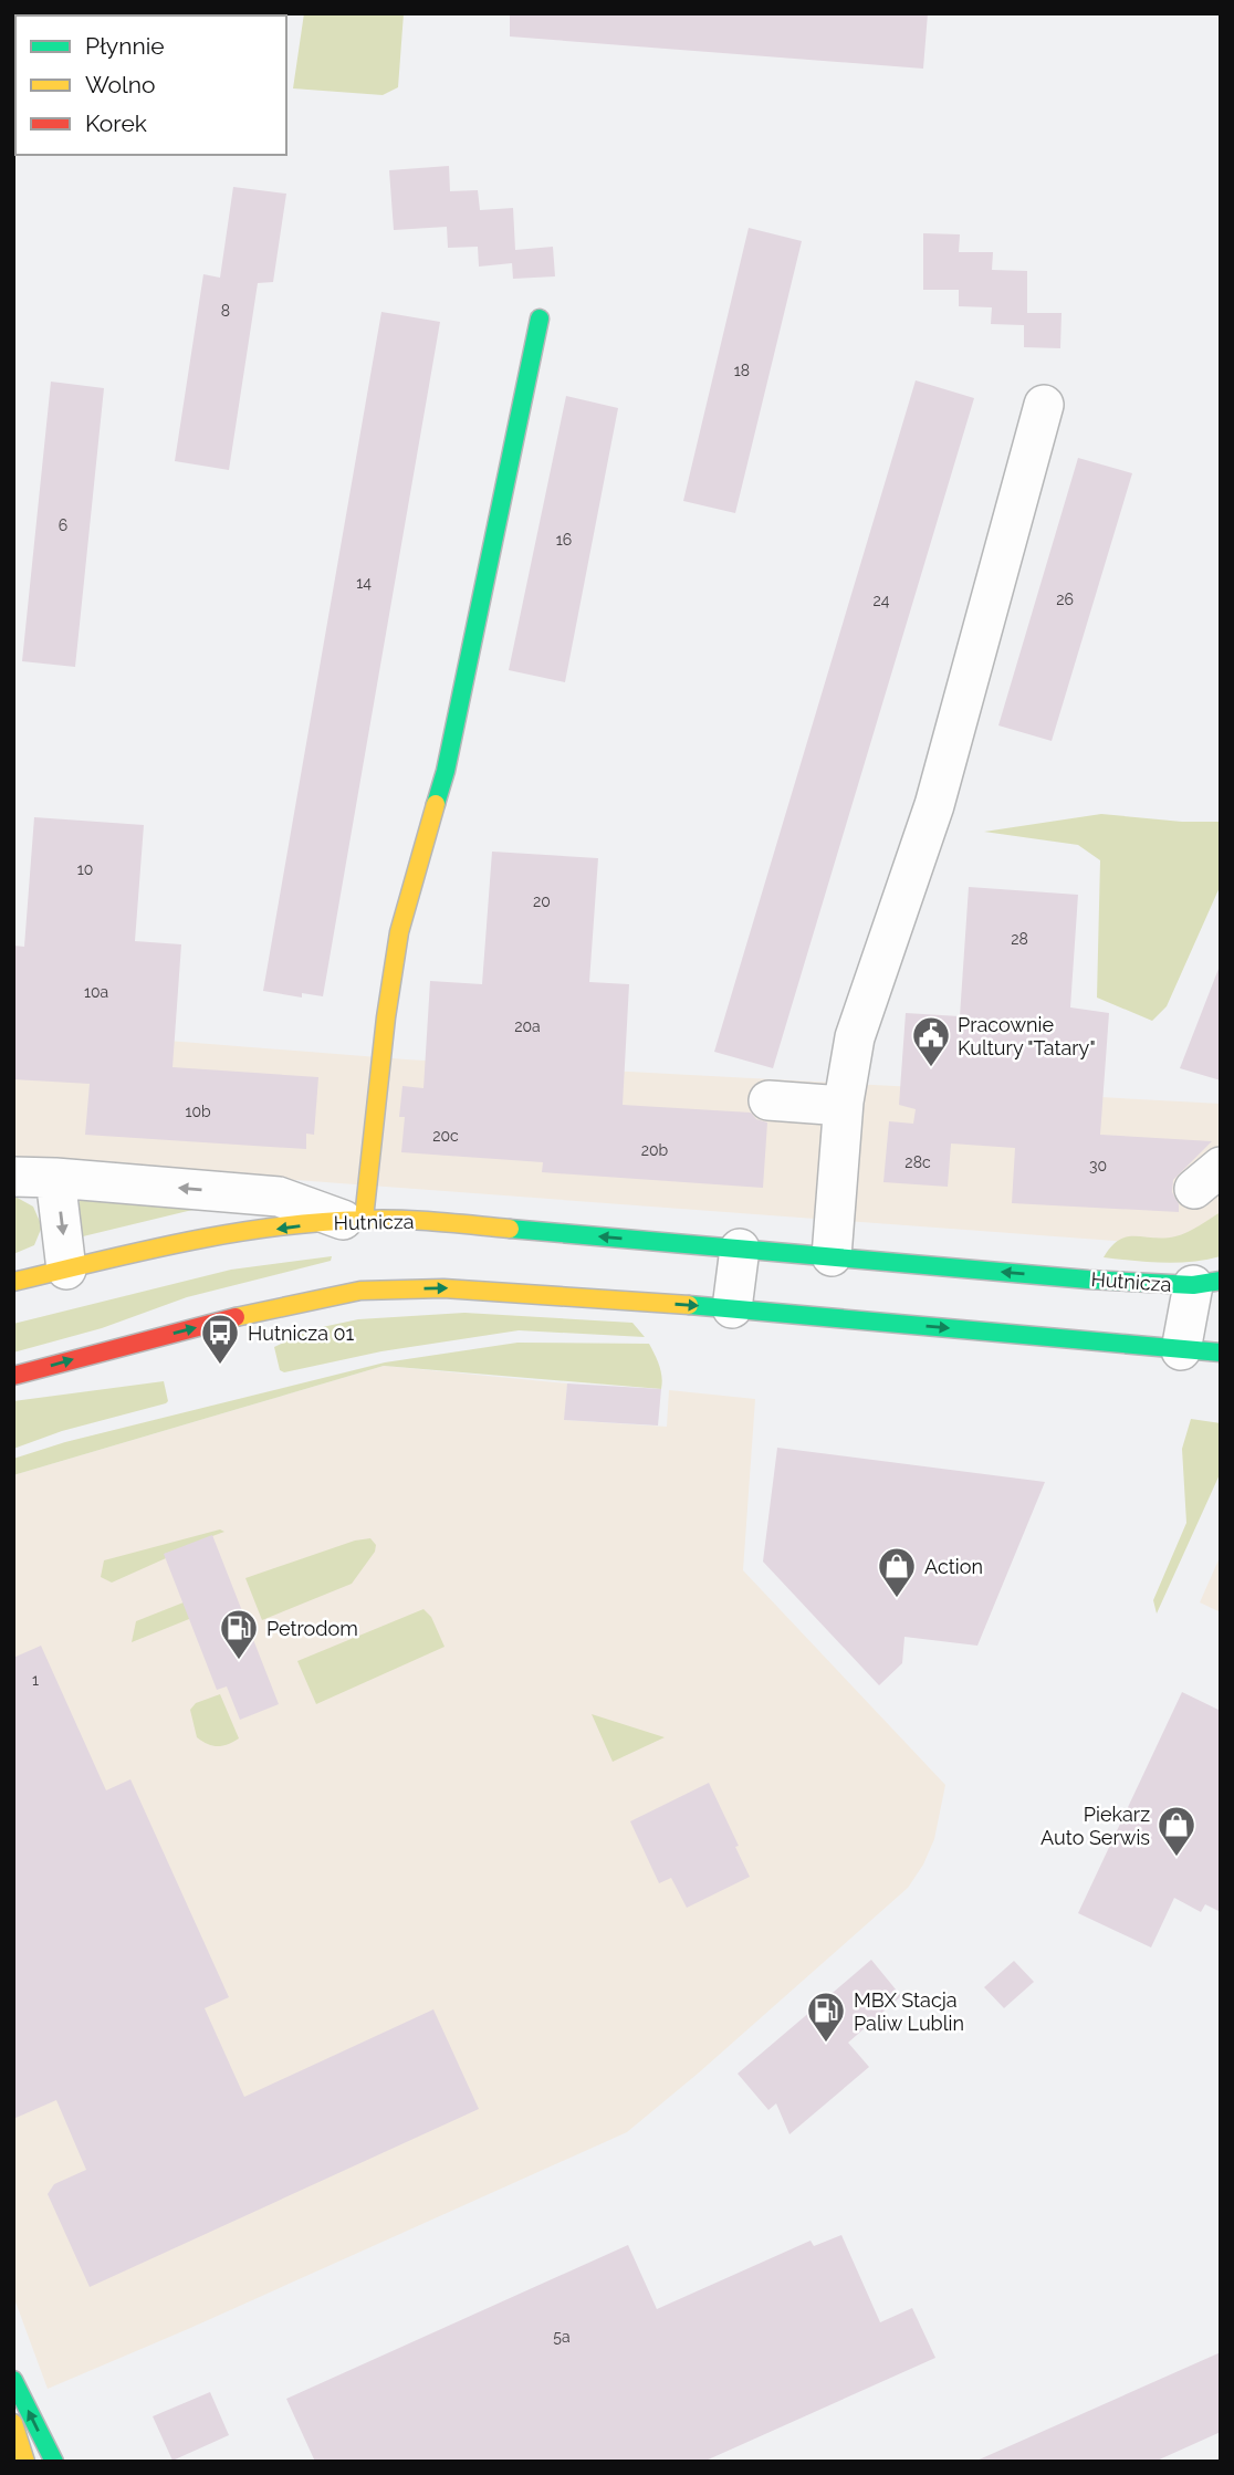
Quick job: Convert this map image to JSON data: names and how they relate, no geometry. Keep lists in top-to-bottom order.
{
  "streets": {
    "street": ["Hutnicza"]
  },
  "places": {
    "public building": ["Pracownie Kultury \"Tatary\""],
    "bus stop": ["Hutnicza 01"],
    "shop": ["Action", "Piekarz Auto Serwis"],
    "fuel station": ["Petrodom", "MBX Stacja Paliw Lublin"]
  },
  "house_numbers": [
    "8",
    "18",
    "6",
    "16",
    "14",
    "26",
    "24",
    "10",
    "20",
    "28",
    "10a",
    "20a",
    "10b",
    "20c",
    "20b",
    "28c",
    "30",
    "1",
    "5a"
  ],
  "legend": ["Płynnie", "Wolno", "Korek"]
}
